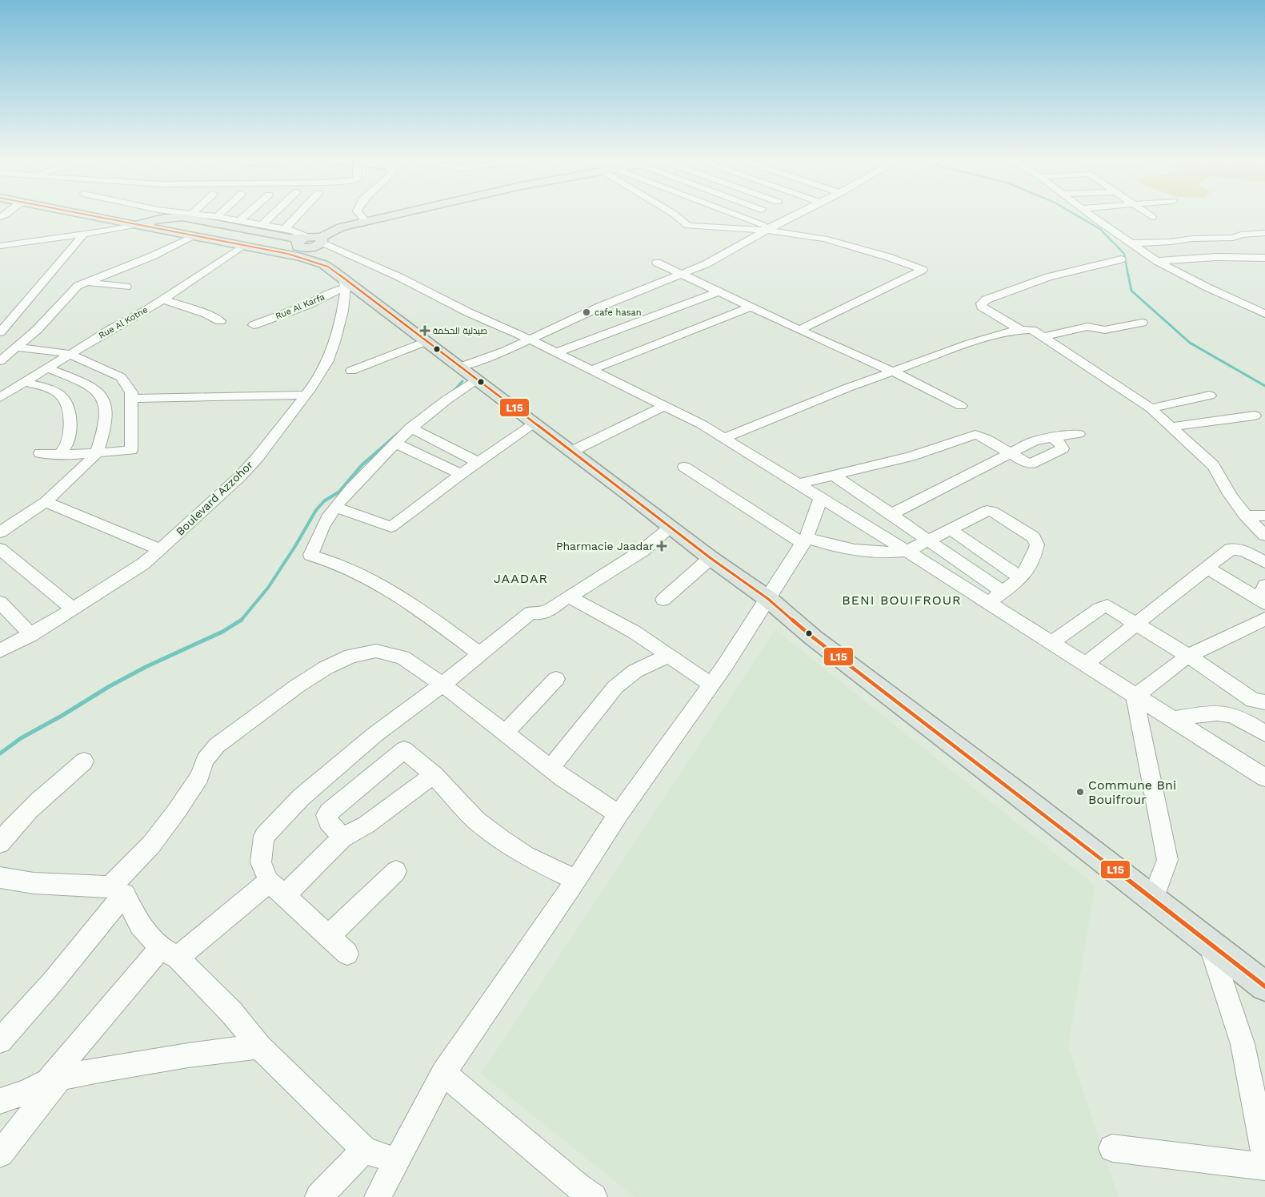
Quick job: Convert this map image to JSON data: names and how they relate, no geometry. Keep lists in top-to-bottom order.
{
  "streets": {
    "street": ["Rue Al Karfa", "Rue Al Kotne", "Boulevard Azzohor"]
  },
  "crossings": [
    ["Rue Al Karfa", "Boulevard Azzohor"]
  ],
  "districts": ["JAADAR", "BENI BOUIFROUR"],
  "places": {
    "other": ["cafe hasan", "Commune Bni Bouifrour"],
    "health": ["صيدلية الحكمة", "Pharmacie Jaadar"]
  },
  "lines": ["transit line L15"]
}
